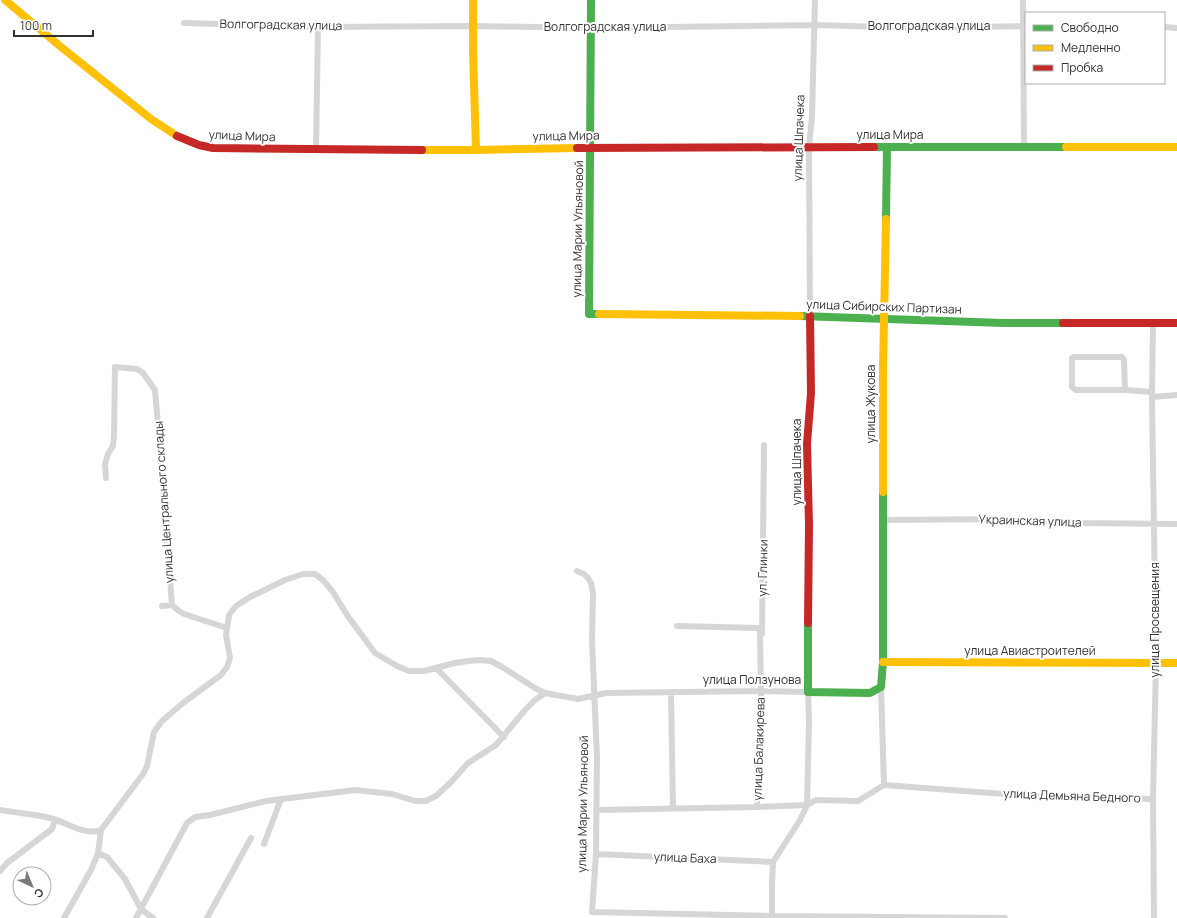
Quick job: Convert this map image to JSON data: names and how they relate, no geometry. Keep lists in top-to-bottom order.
{
  "streets": {
    "street": [
      "Волгоградская улица",
      "улица Мира",
      "улица Шпачека",
      "улица Марии Ульяновой",
      "улица Сибирских Партизан",
      "улица Жукова",
      "улица Центрального склады",
      "Украинская улица",
      "ул. Глинки",
      "улица Просвещения",
      "улица Авиастроителей",
      "улица Ползунова",
      "улица Балакирева",
      "улица Демьяна Бедного",
      "улица Баха"
    ]
  },
  "crossings": [
    ["Волгоградская улица", "улица Шпачека"],
    ["Волгоградская улица", "улица Марии Ульяновой"],
    ["улица Мира", "улица Шпачека"],
    ["улица Мира", "улица Марии Ульяновой"],
    ["улица Мира", "улица Жукова"],
    ["улица Шпачека", "улица Сибирских Партизан"],
    ["улица Шпачека", "улица Ползунова"],
    ["улица Шпачека", "улица Баха"],
    ["улица Марии Ульяновой", "улица Сибирских Партизан"],
    ["улица Марии Ульяновой", "улица Ползунова"],
    ["улица Марии Ульяновой", "улица Баха"],
    ["улица Сибирских Партизан", "улица Жукова"],
    ["улица Сибирских Партизан", "улица Просвещения"],
    ["улица Жукова", "Украинская улица"],
    ["улица Жукова", "улица Авиастроителей"],
    ["Украинская улица", "улица Просвещения"],
    ["ул. Глинки", "улица Ползунова"],
    ["ул. Глинки", "улица Балакирева"],
    ["улица Просвещения", "улица Авиастроителей"],
    ["улица Просвещения", "улица Демьяна Бедного"],
    ["улица Ползунова", "улица Балакирева"]
  ],
  "legend": ["Свободно", "Медленно", "Пробка"],
  "scale_bar": "100 m",
  "north": "bottom right"
}
